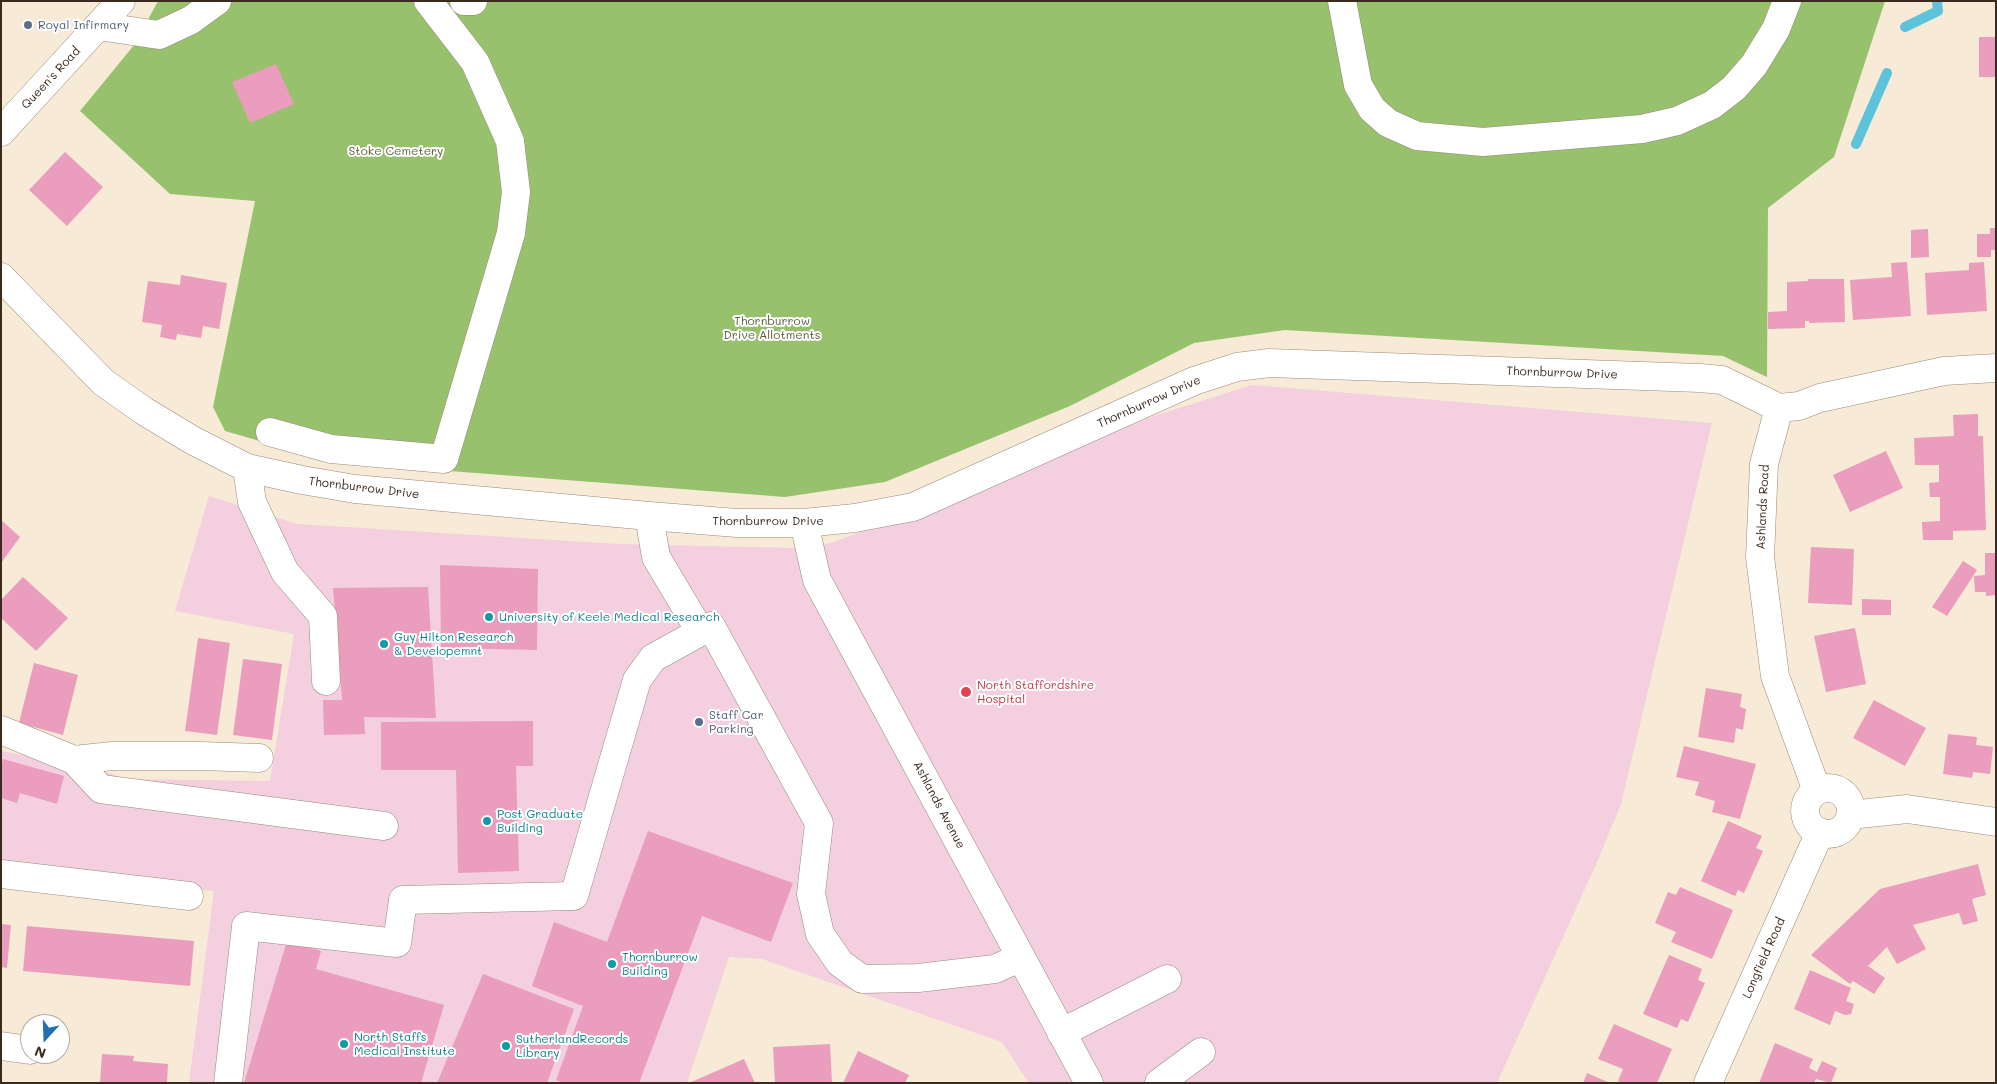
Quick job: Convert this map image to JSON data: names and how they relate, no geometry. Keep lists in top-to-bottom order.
{
  "streets": {
    "street": [
      "Queen's Road",
      "Thornburrow Drive",
      "Ashlands Road",
      "Ashlands Avenue",
      "Longfield Road"
    ]
  },
  "crossings": [
    ["Thornburrow Drive", "Ashlands Road"],
    ["Thornburrow Drive", "Ashlands Avenue"],
    ["Ashlands Road", "Longfield Road"]
  ],
  "parks": ["Stoke Cemetery", "Thornburrow Drive Allotments"],
  "places": [
    "Royal Infirmary",
    "University of Keele Medical Research",
    "Guy Hilton Research & Developemnt",
    "North Staffordshire Hospital",
    "Staff Car Parking",
    "Post Graduate Building",
    "Thornburrow Building",
    "North Staffs Medical Institute",
    "SutherlandRecords Library"
  ],
  "north": "bottom"
}
